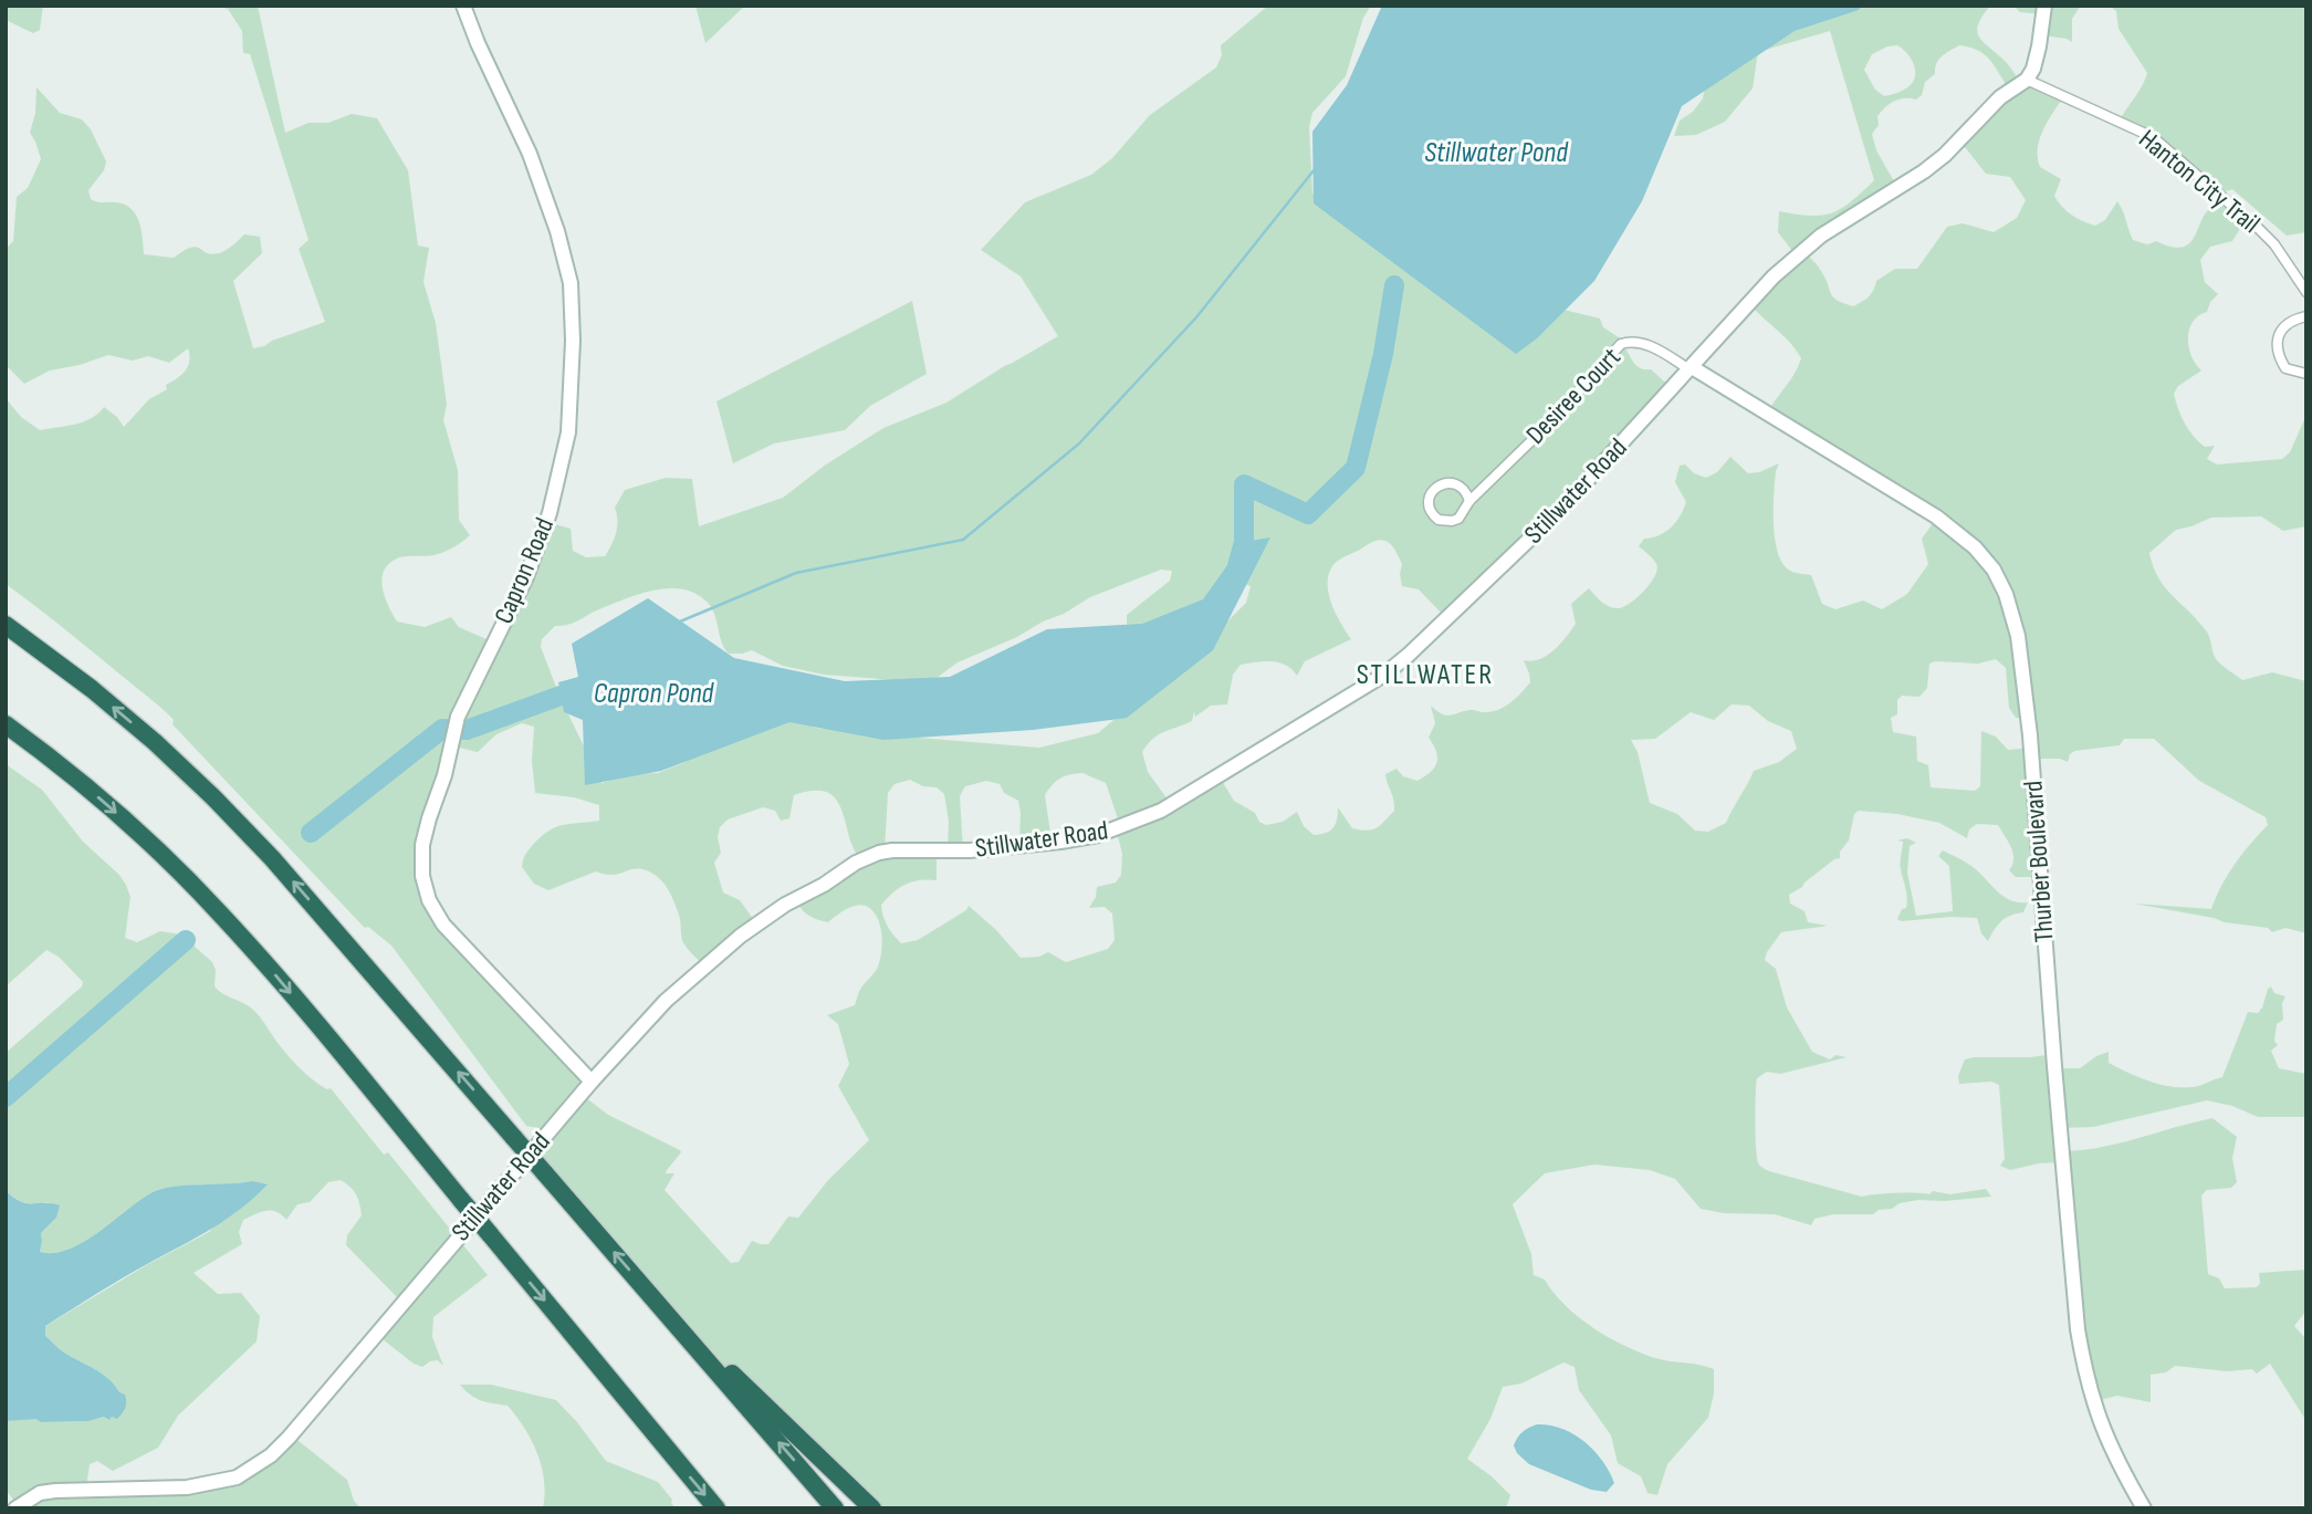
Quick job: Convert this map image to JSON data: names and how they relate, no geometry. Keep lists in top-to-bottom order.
{
  "streets": {
    "street": [
      "Hanton City Trail",
      "Desiree Court",
      "Stillwater Road",
      "Capron Road",
      "Thurber Boulevard"
    ]
  },
  "crossings": [
    ["Hanton City Trail", "Stillwater Road"],
    ["Desiree Court", "Stillwater Road"],
    ["Desiree Court", "Thurber Boulevard"],
    ["Stillwater Road", "Capron Road"],
    ["Stillwater Road", "Thurber Boulevard"]
  ],
  "districts": ["STILLWATER"],
  "water": ["Stillwater Pond", "Capron Pond"]
}
